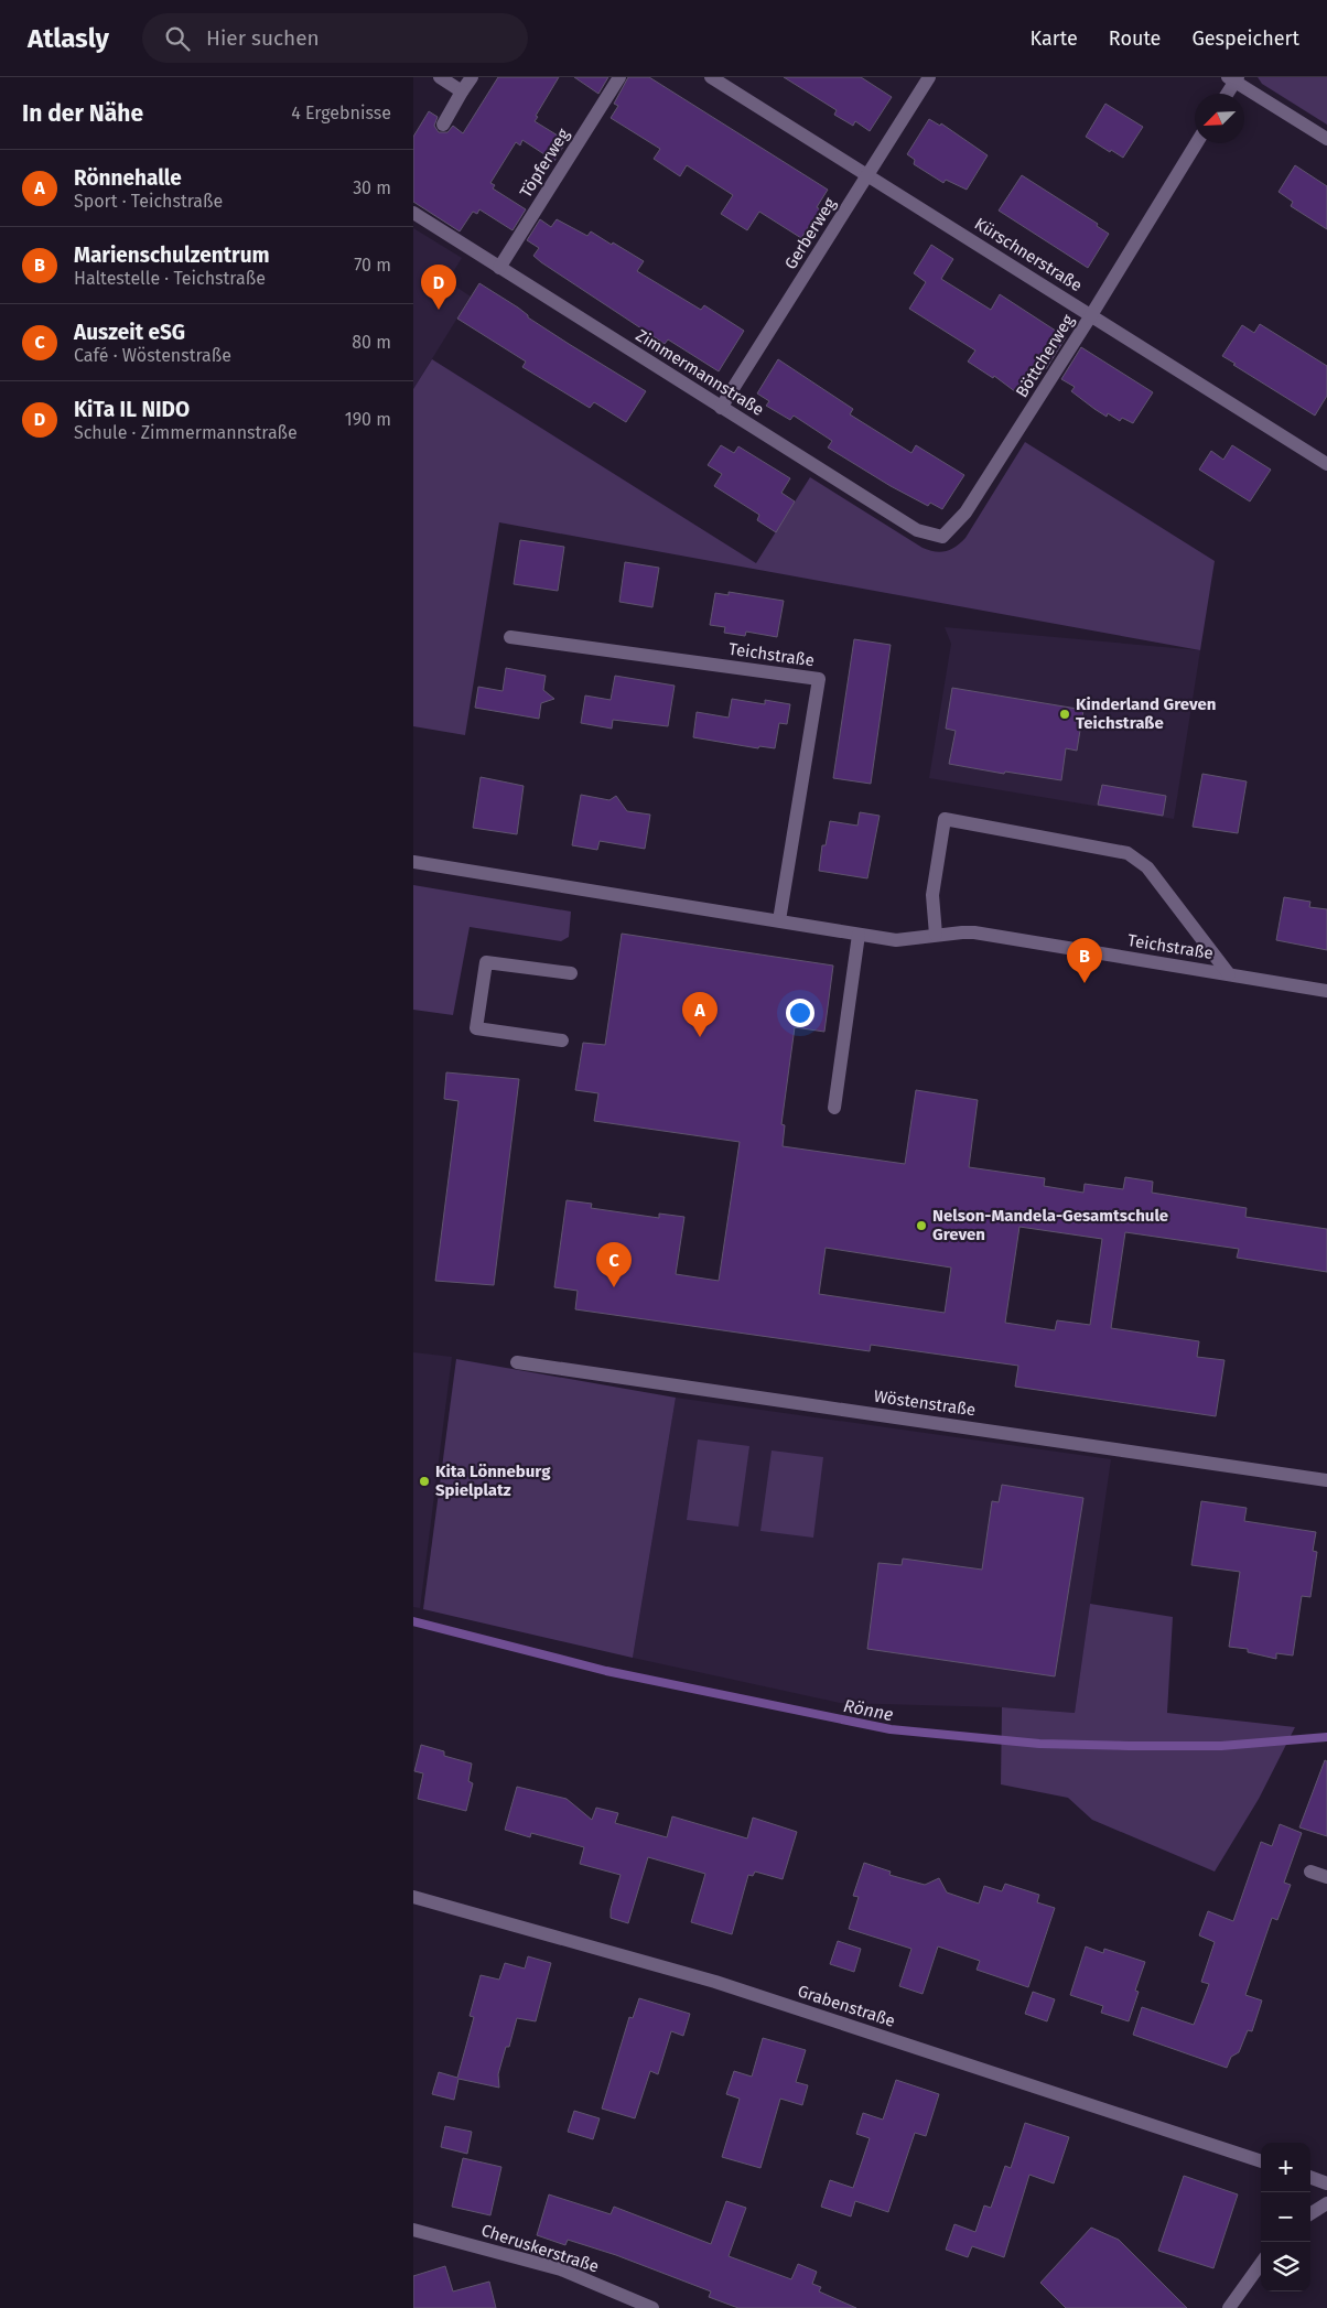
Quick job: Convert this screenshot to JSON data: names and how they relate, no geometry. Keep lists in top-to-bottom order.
{
  "streets": {
    "street": [
      "Töpferweg",
      "Gerberweg",
      "Kürschnerstraße",
      "Böttcherweg",
      "Zimmermannstraße",
      "Teichstraße",
      "Wöstenstraße",
      "Grabenstraße",
      "Cheruskerstraße"
    ]
  },
  "crossings": [
    ["Töpferweg", "Zimmermannstraße"],
    ["Gerberweg", "Kürschnerstraße"],
    ["Gerberweg", "Zimmermannstraße"],
    ["Kürschnerstraße", "Böttcherweg"],
    ["Böttcherweg", "Zimmermannstraße"]
  ],
  "water": ["Rönne"],
  "places": ["Kinderland Greven Teichstraße", "Nelson-Mandela-Gesamtschule Greven", "Kita Lönneburg Spielplatz"],
  "north": "bottom left",
  "page": {
    "header": "Atlasly",
    "search": "Hier suchen",
    "nav": ["Karte", "Route", "Gespeichert"],
    "heading": ["In der Nähe", "4 Ergebnisse"],
    "list": [
      {
        "mark": "A",
        "name": "Rönnehalle",
        "note": "Sport · Teichstraße",
        "value": "30 m"
      },
      {
        "mark": "B",
        "name": "Marienschulzentrum",
        "note": "Haltestelle · Teichstraße",
        "value": "70 m"
      },
      {
        "mark": "C",
        "name": "Auszeit eSG",
        "note": "Café · Wöstenstraße",
        "value": "80 m"
      },
      {
        "mark": "D",
        "name": "KiTa IL NIDO",
        "note": "Schule · Zimmermannstraße",
        "value": "190 m"
      }
    ],
    "pins": [
      "D",
      "B",
      "A",
      "C"
    ],
    "map_buttons": ["+", "−"]
  }
}
